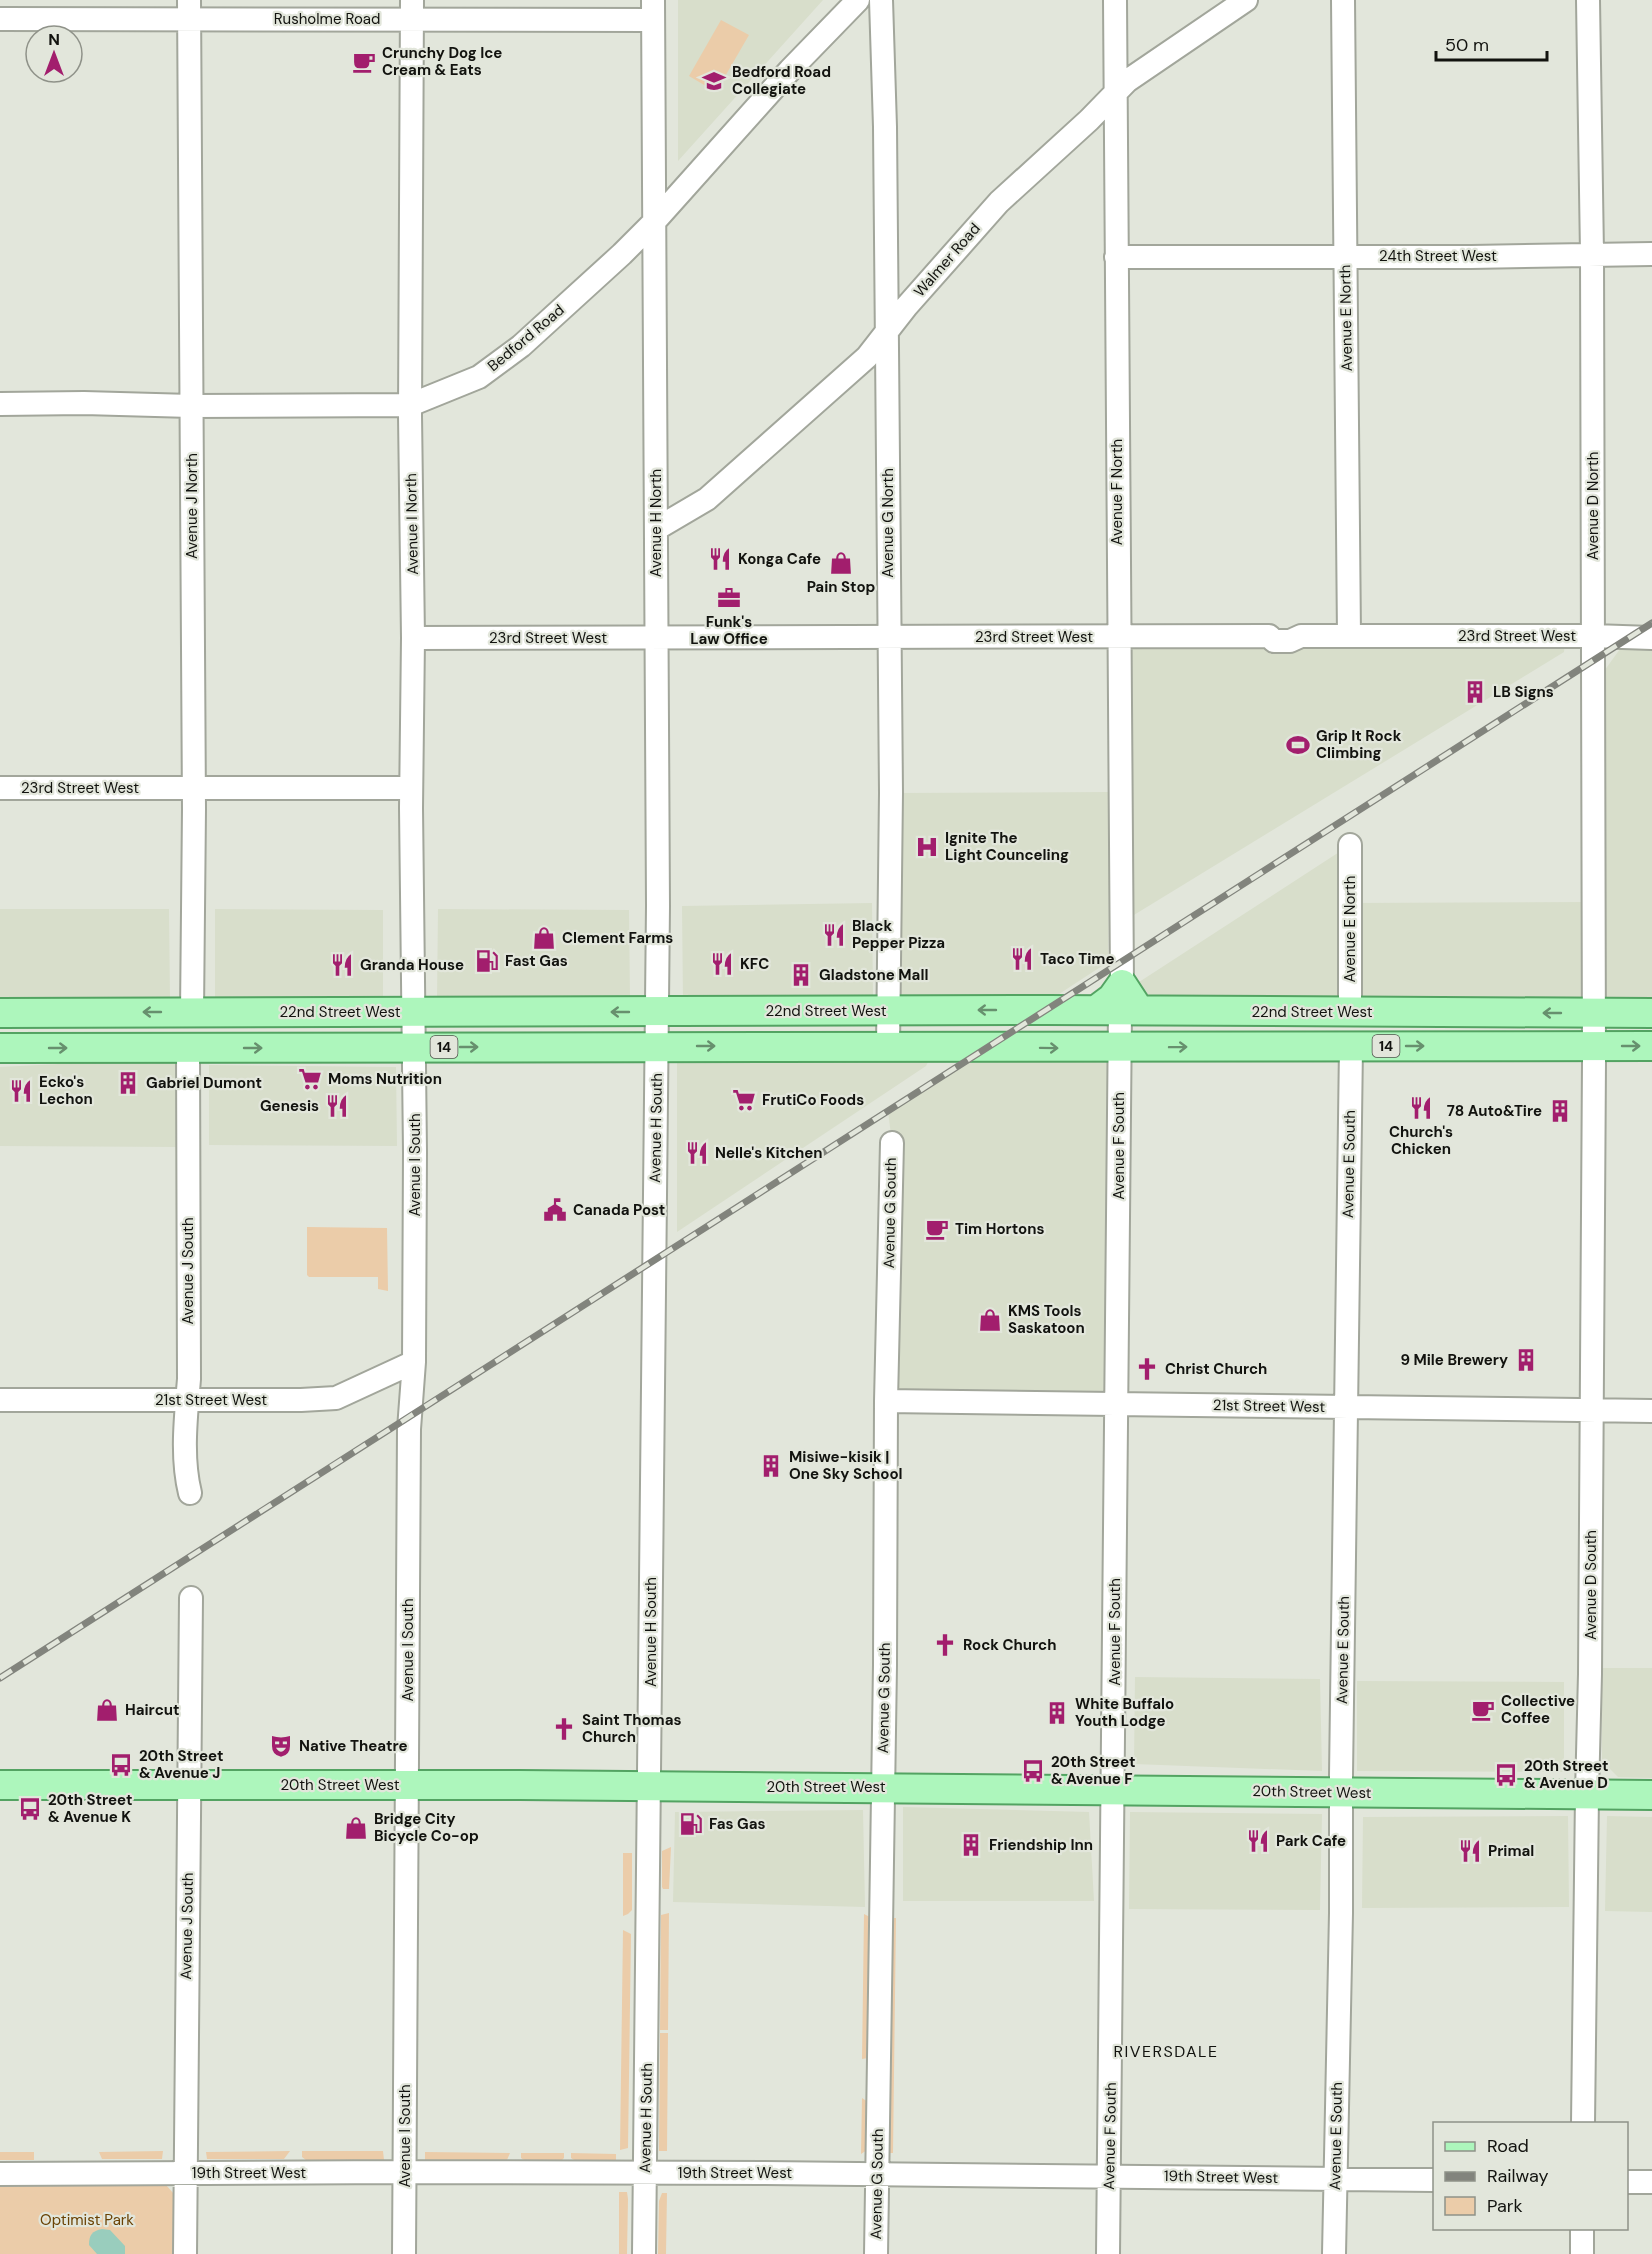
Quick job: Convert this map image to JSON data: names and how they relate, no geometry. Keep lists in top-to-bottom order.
{
  "streets": {
    "main road": ["22nd Street West", "14", "20th Street West"],
    "street": [
      "Rusholme Road",
      "24th Street West",
      "Walmer Road",
      "Avenue E North",
      "Bedford Road",
      "Avenue F North",
      "Avenue J North",
      "Avenue D North",
      "Avenue H North",
      "Avenue G North",
      "Avenue I North",
      "23rd Street West",
      "Avenue H South",
      "Avenue F South",
      "Avenue E South",
      "Avenue I South",
      "Avenue G South",
      "Avenue J South",
      "21st Street West",
      "Avenue D South",
      "19th Street West"
    ]
  },
  "crossings": [
    ["Rusholme Road", "Avenue J North"],
    ["Rusholme Road", "Avenue H North"],
    ["Rusholme Road", "Avenue I North"],
    ["24th Street West", "Avenue E North"],
    ["24th Street West", "Avenue F North"],
    ["24th Street West", "Avenue D North"],
    ["Walmer Road", "Avenue F North"],
    ["Walmer Road", "Avenue H North"],
    ["Walmer Road", "Avenue G North"],
    ["Avenue E North", "23rd Street West"],
    ["Avenue E North", "22nd Street West"],
    ["Bedford Road", "Avenue J North"],
    ["Bedford Road", "Avenue H North"],
    ["Bedford Road", "Avenue I North"],
    ["Avenue F North", "23rd Street West"],
    ["Avenue F North", "22nd Street West"],
    ["Avenue F North", "Avenue F South"],
    ["Avenue J North", "23rd Street West"],
    ["Avenue J North", "22nd Street West"],
    ["Avenue D North", "23rd Street West"],
    ["Avenue D North", "22nd Street West"],
    ["Avenue D North", "14"],
    ["Avenue D North", "Avenue D South"],
    ["Avenue H North", "23rd Street West"],
    ["Avenue H North", "22nd Street West"],
    ["Avenue H North", "14"],
    ["Avenue H North", "Avenue H South"],
    ["Avenue G North", "23rd Street West"],
    ["Avenue G North", "22nd Street West"],
    ["Avenue G North", "14"],
    ["Avenue I North", "23rd Street West"],
    ["Avenue I North", "22nd Street West"],
    ["Avenue I North", "14"],
    ["Avenue I North", "Avenue I South"],
    ["22nd Street West", "Avenue F South"],
    ["14", "Avenue H South"],
    ["14", "Avenue F South"],
    ["14", "Avenue E South"],
    ["14", "Avenue I South"],
    ["14", "Avenue J South"],
    ["14", "Avenue D South"],
    ["Avenue H South", "20th Street West"],
    ["Avenue H South", "19th Street West"],
    ["Avenue F South", "21st Street West"],
    ["Avenue F South", "20th Street West"],
    ["Avenue F South", "19th Street West"],
    ["Avenue E South", "21st Street West"],
    ["Avenue E South", "20th Street West"],
    ["Avenue E South", "19th Street West"],
    ["Avenue I South", "21st Street West"],
    ["Avenue I South", "20th Street West"],
    ["Avenue I South", "19th Street West"],
    ["Avenue G South", "21st Street West"],
    ["Avenue G South", "20th Street West"],
    ["Avenue G South", "19th Street West"],
    ["Avenue J South", "21st Street West"],
    ["Avenue J South", "20th Street West"],
    ["Avenue J South", "19th Street West"],
    ["21st Street West", "Avenue D South"],
    ["Avenue D South", "20th Street West"]
  ],
  "districts": ["RIVERSDALE"],
  "parks": ["Optimist Park"],
  "places": {
    "cafe": ["Crunchy Dog Ice Cream & Eats", "Tim Hortons", "Collective Coffee"],
    "school or university": ["Bedford Road Collegiate"],
    "restaurant": [
      "Konga Cafe",
      "Black Pepper Pizza",
      "Taco Time",
      "KFC",
      "Granda House",
      "Ecko's Lechon",
      "Genesis",
      "Church's Chicken",
      "Nelle's Kitchen",
      "Park Cafe",
      "Primal"
    ],
    "shop": [
      "Pain Stop",
      "Clement Farms",
      "KMS Tools Saskatoon",
      "Haircut",
      "Bridge City Bicycle Co-op"
    ],
    "office": ["Funk's Law Office"],
    "building": [
      "LB Signs",
      "Gladstone Mall",
      "Gabriel Dumont",
      "78 Auto&Tire",
      "9 Mile Brewery",
      "Misiwe-kisik | One Sky School",
      "White Buffalo Youth Lodge",
      "Friendship Inn"
    ],
    "sports": ["Grip It Rock Climbing"],
    "hospital": ["Ignite The Light Counceling"],
    "fuel station": ["Fast Gas", "Fas Gas"],
    "supermarket": ["Moms Nutrition", "FrutiCo Foods"],
    "public building": ["Canada Post"],
    "church": ["Christ Church", "Rock Church", "Saint Thomas Church"],
    "theatre": ["Native Theatre"],
    "bus stop": [
      "20th Street & Avenue J",
      "20th Street & Avenue F",
      "20th Street & Avenue D",
      "20th Street & Avenue K"
    ]
  },
  "legend": ["Road", "Railway", "Park"],
  "scale_bar": "50 m",
  "north": "top"
}
